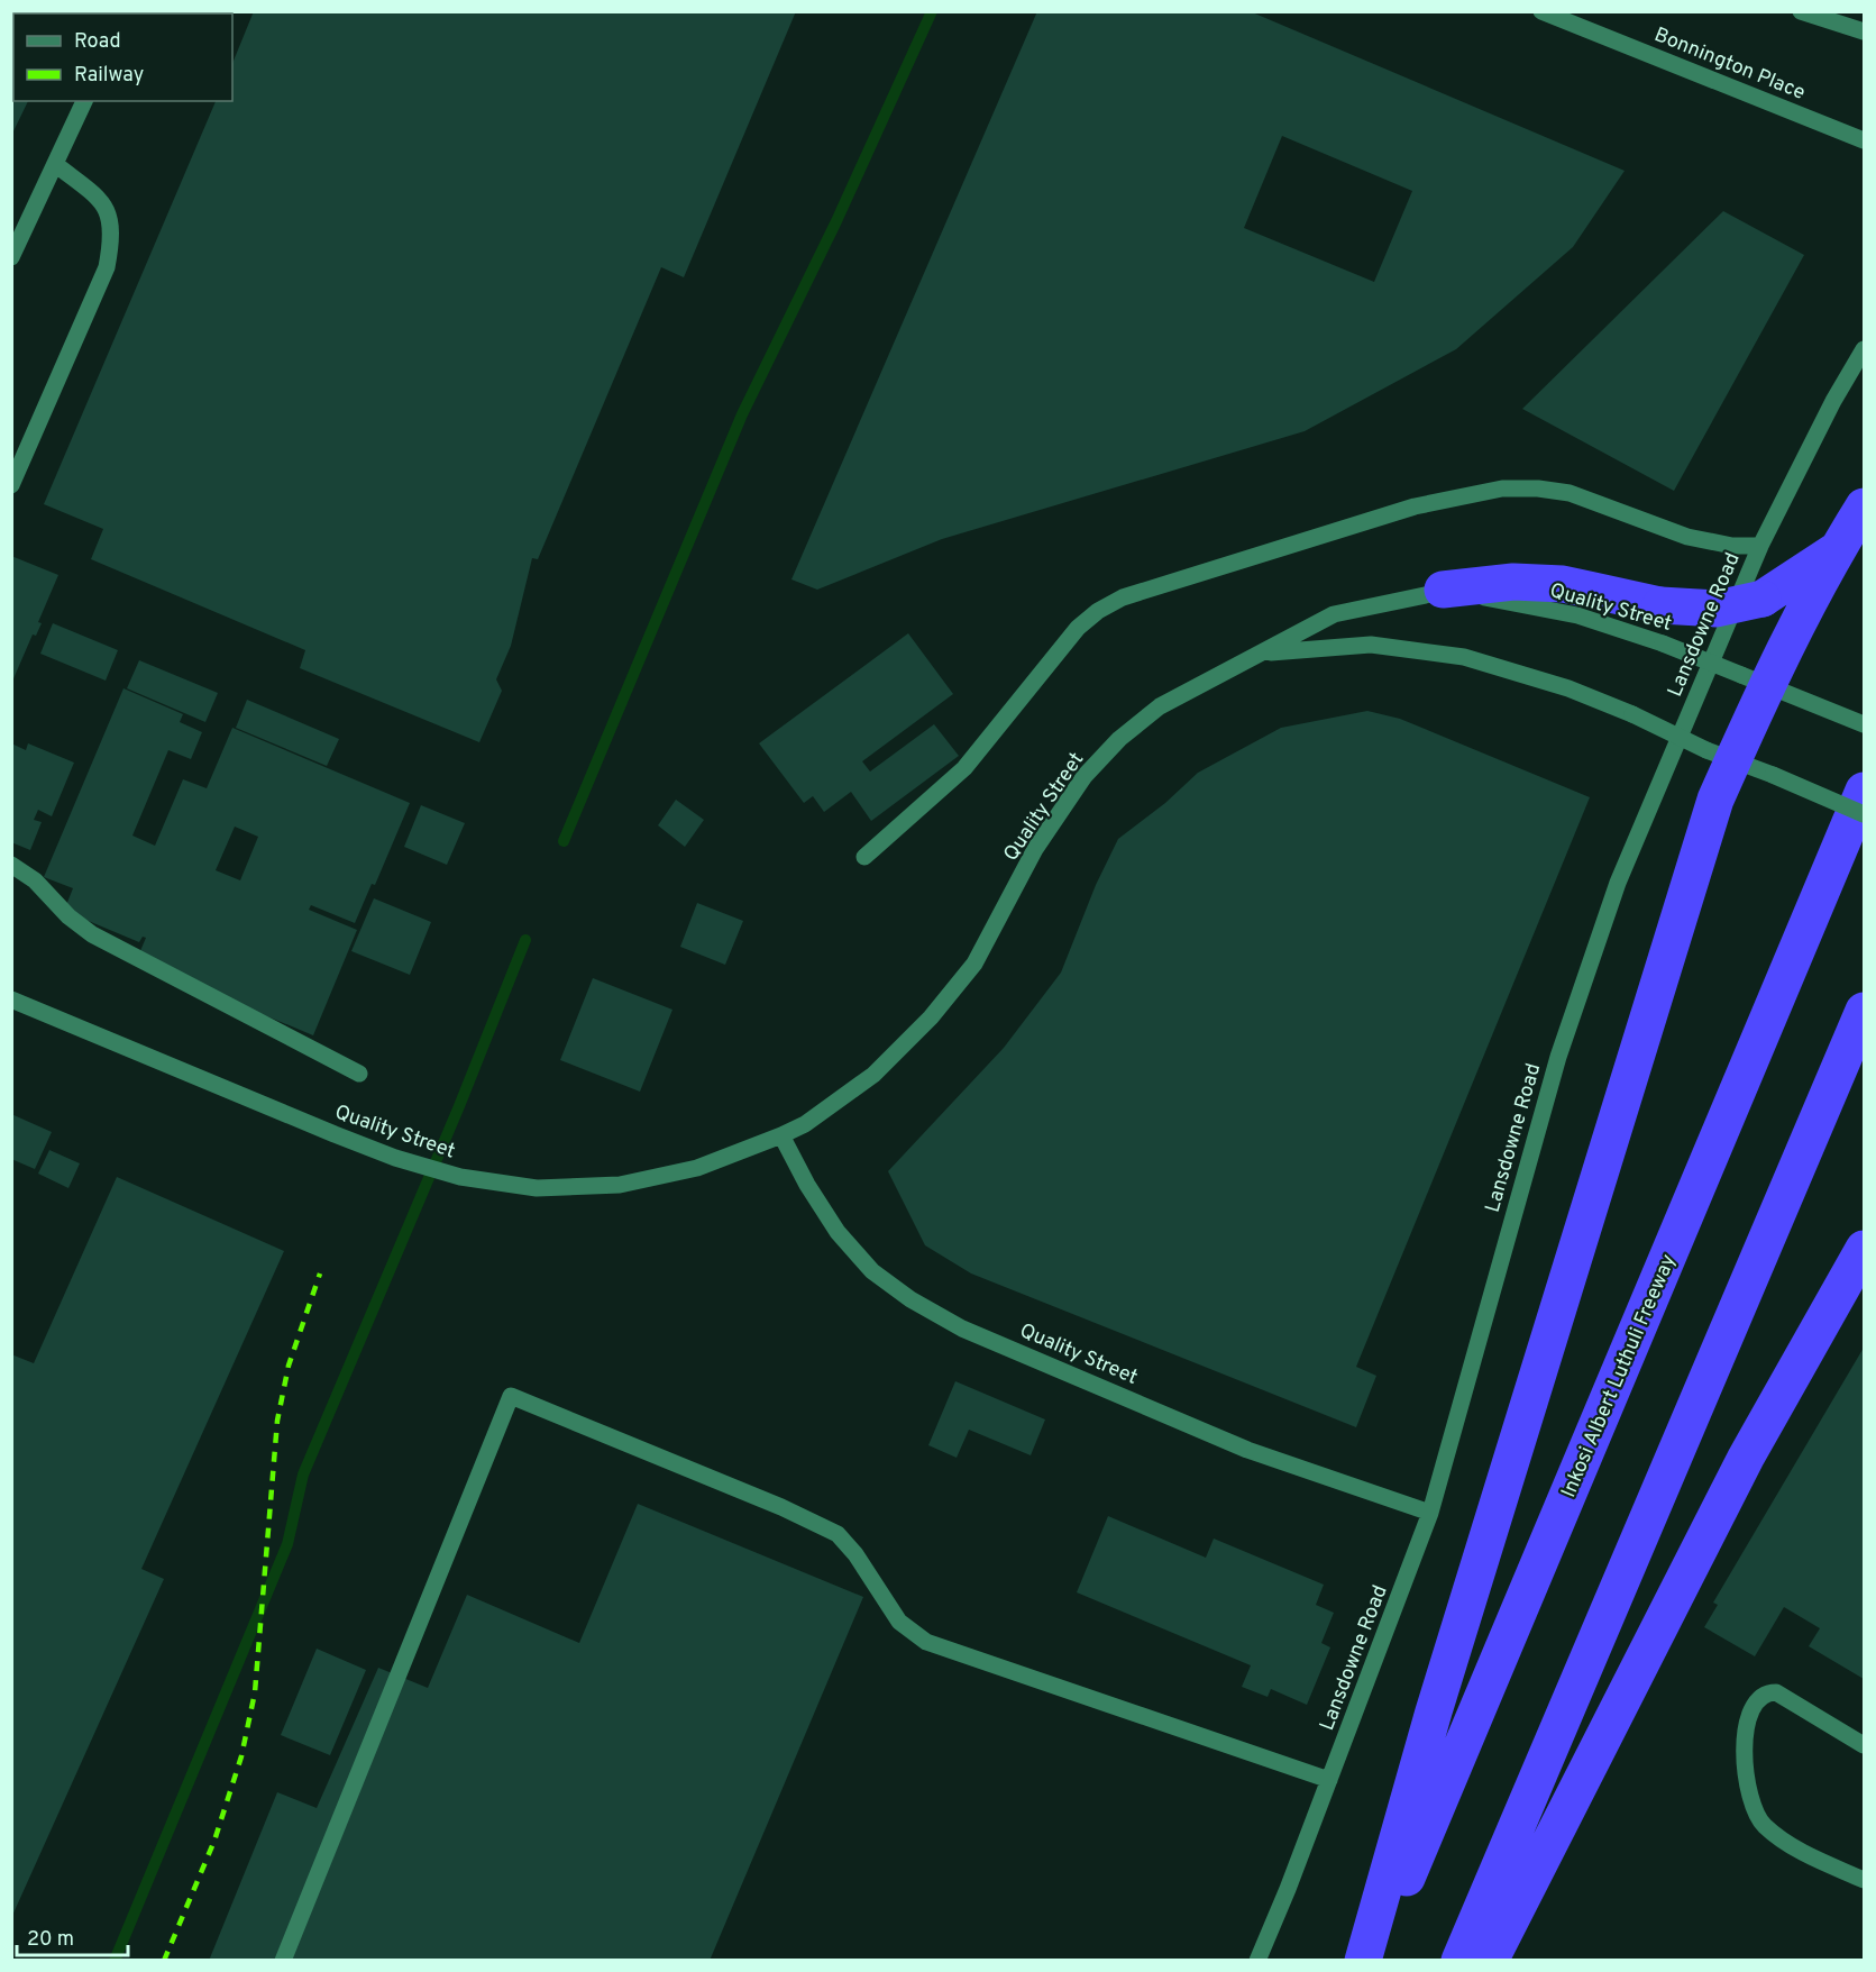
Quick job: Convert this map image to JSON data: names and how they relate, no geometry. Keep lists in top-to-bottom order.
{
  "streets": {
    "highway": ["Inkosi Albert Luthuli Freeway"],
    "street": ["Bonnington Place", "Quality Street", "Lansdowne Road"]
  },
  "crossings": [
    ["Quality Street", "Lansdowne Road"]
  ],
  "legend": ["Road", "Railway"],
  "scale_bar": "20 m"
}
